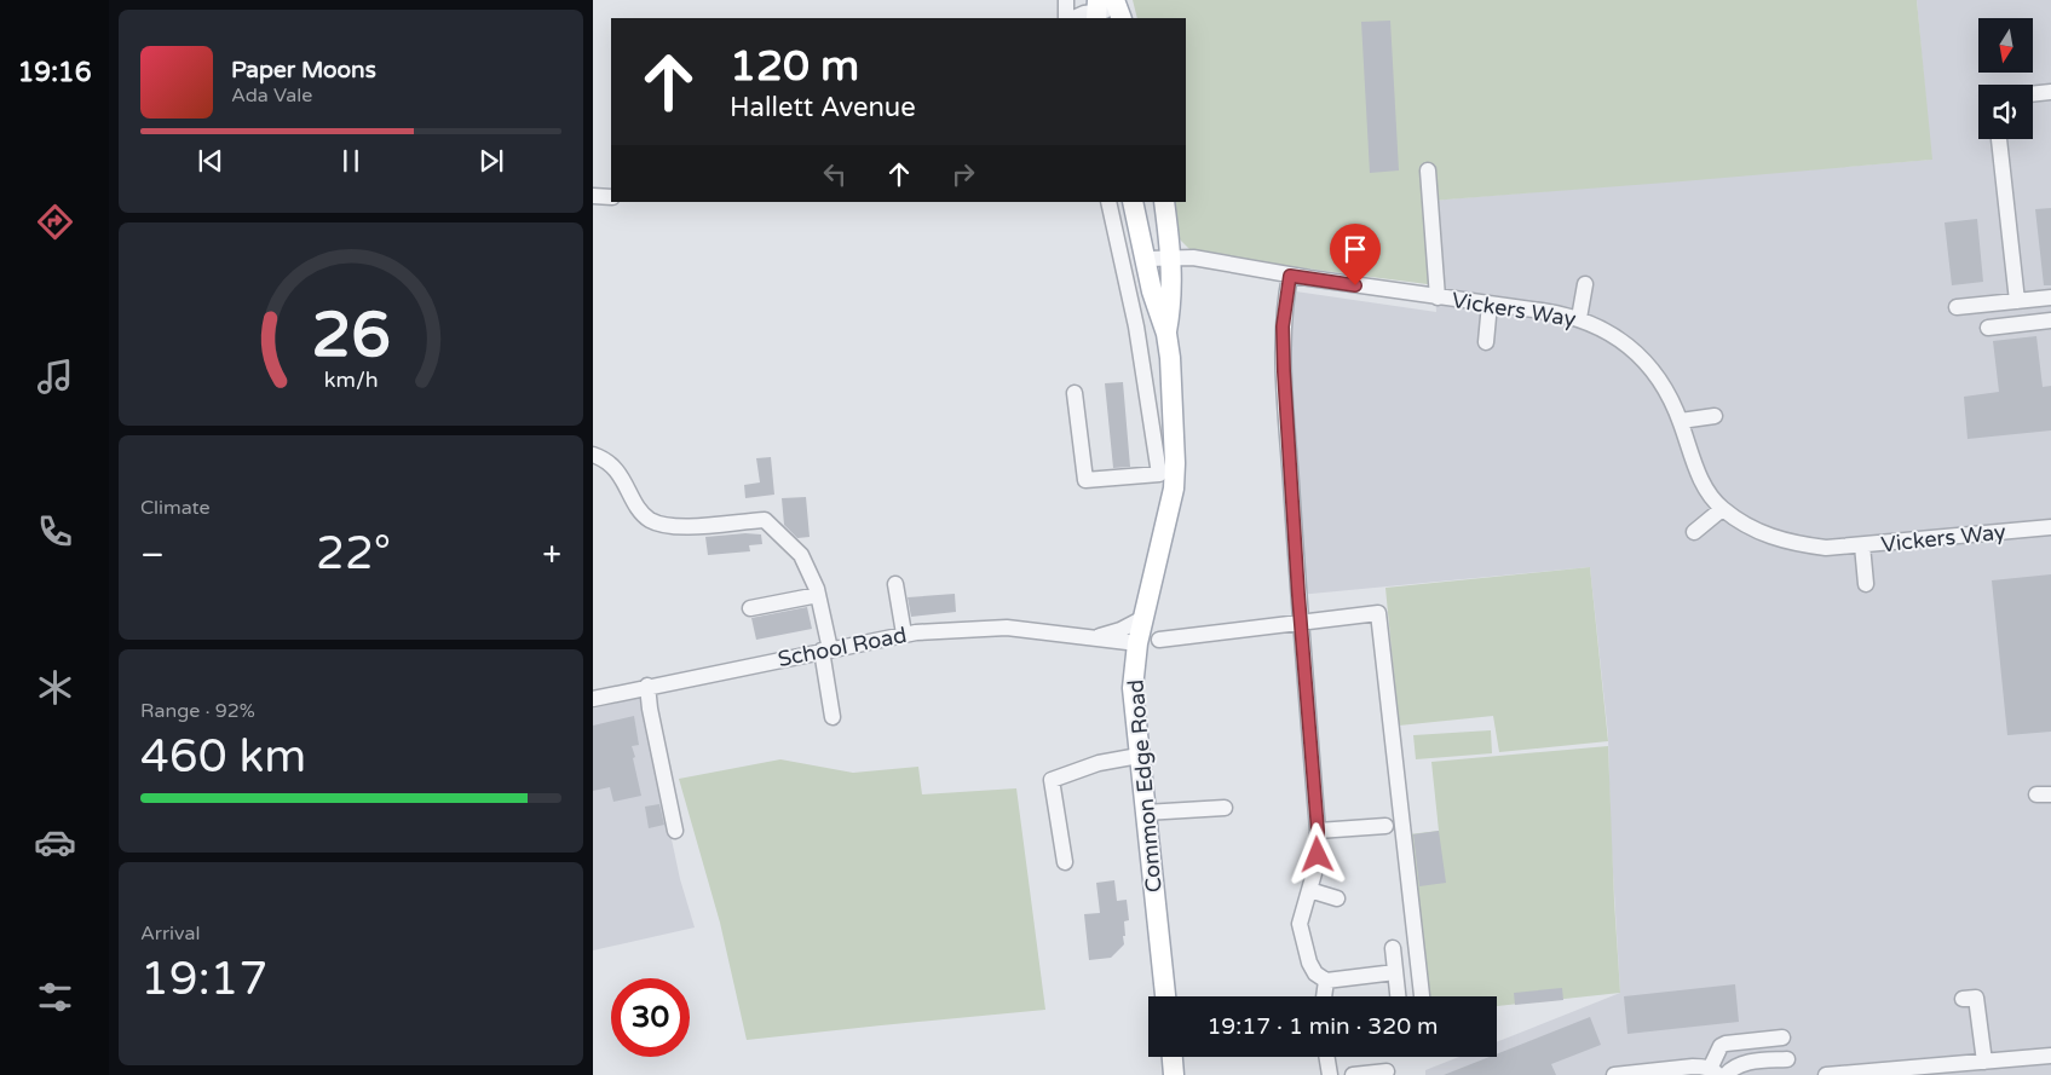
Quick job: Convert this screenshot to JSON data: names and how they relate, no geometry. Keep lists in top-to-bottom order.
{
  "streets": {
    "main road": ["Common Edge Road"],
    "street": ["Vickers Way", "School Road"]
  },
  "crossings": [
    ["Vickers Way", "Common Edge Road"],
    ["School Road", "Common Edge Road"]
  ],
  "north": "bottom",
  "page": {
    "tabs": "19:16",
    "turn": ["120 m", "Hallett Avenue"],
    "song": ["Paper Moons", "Ada Vale"],
    "tile": [
      "Climate",
      ["Range · 92%", "460 km"],
      ["Arrival", "19:17"]
    ],
    "heat": ["−", "22°", "+"],
    "limit": "30",
    "trip": "19:17 · 1 min · 320 m",
    "gauge": ["26", "km/h"]
  }
}
